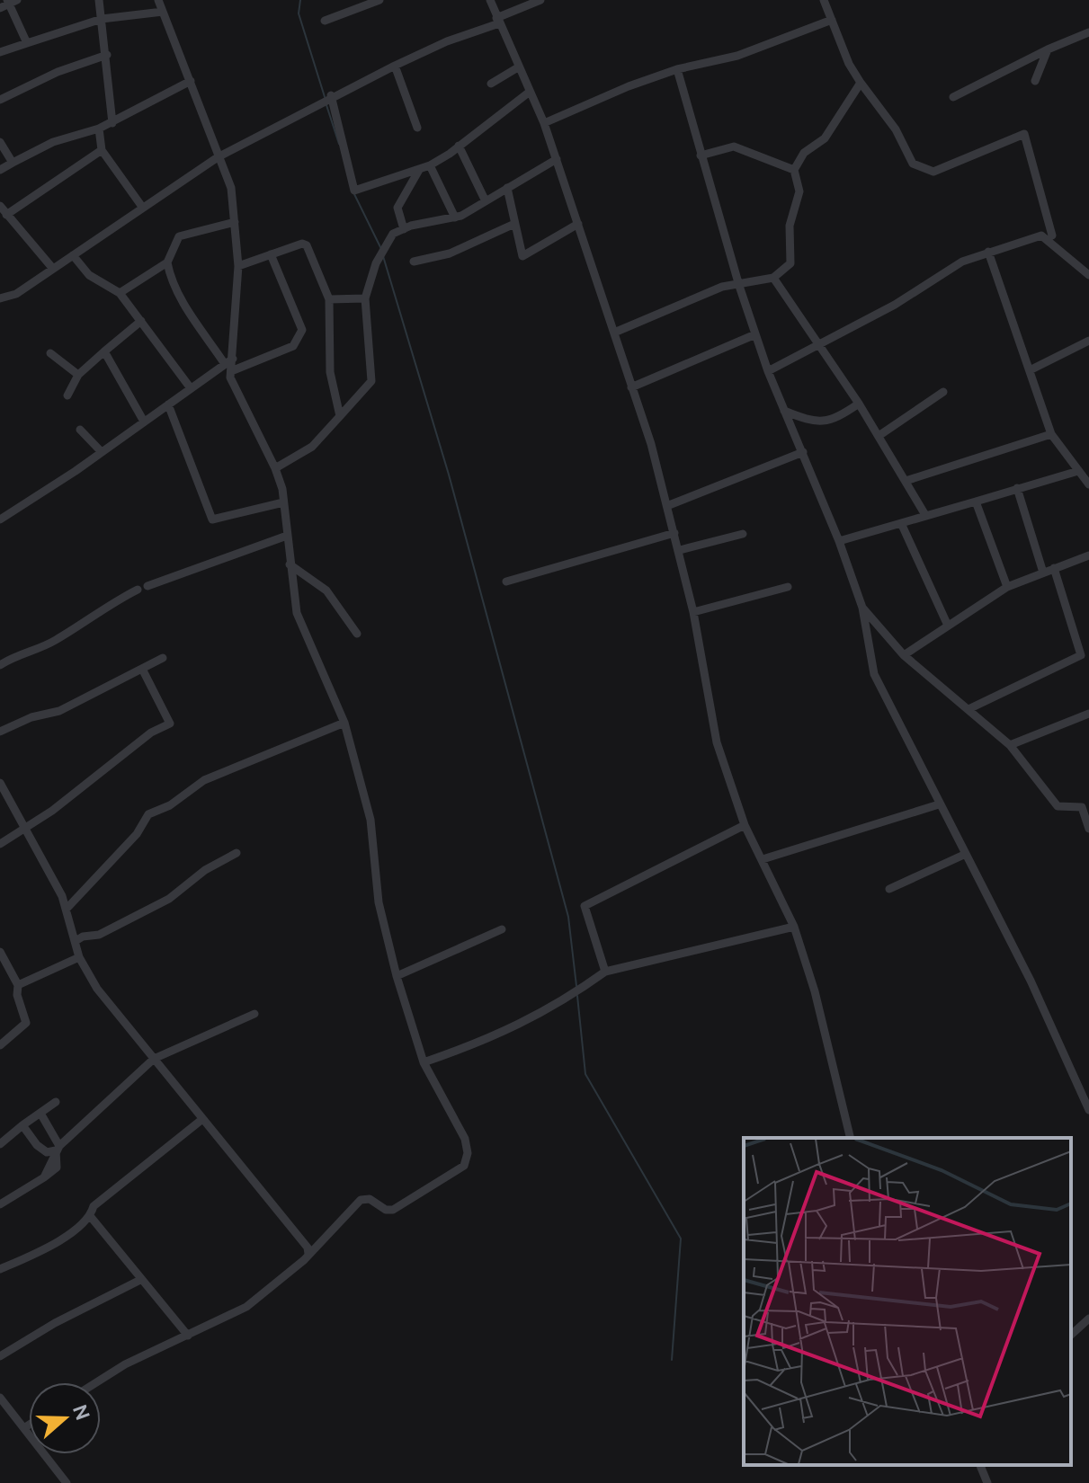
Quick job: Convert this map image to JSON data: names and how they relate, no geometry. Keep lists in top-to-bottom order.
{
  "north": "right"
}
